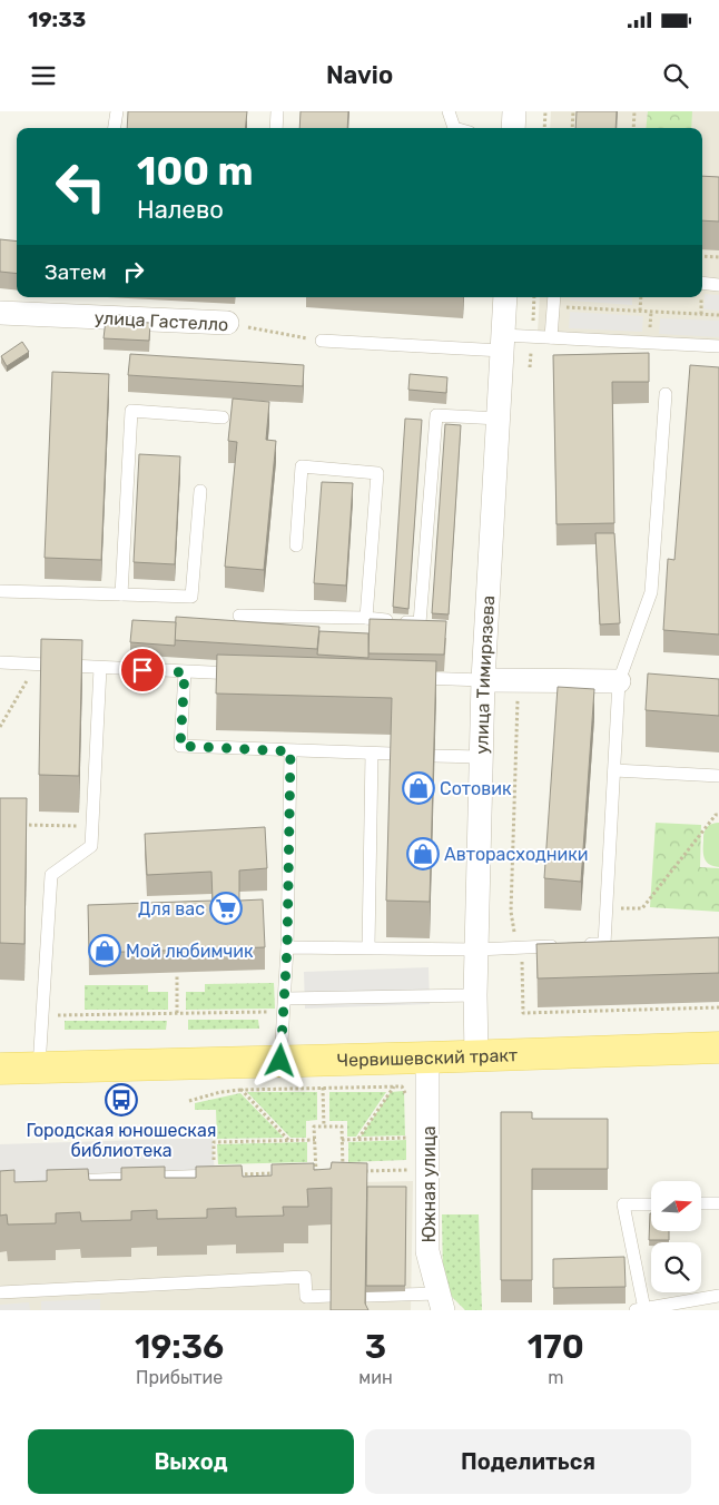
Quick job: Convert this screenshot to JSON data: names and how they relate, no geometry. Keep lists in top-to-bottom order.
{
  "streets": {
    "main road": ["Червишевский тракт"],
    "street": ["улица Гастелло", "улица Тимирязева", "Южная улица"]
  },
  "crossings": [
    ["улица Тимирязева", "Червишевский тракт"],
    ["Червишевский тракт", "Южная улица"]
  ],
  "places": {
    "shop": ["Сотовик", "Авторасходники", "Мой любимчик"],
    "supermarket": ["Для вас"],
    "bus stop": ["Городская юношеская библиотека"]
  },
  "north": "right",
  "page": {
    "status": "19:33",
    "header": "Navio",
    "turn": ["100 m", "Налево"],
    "then": "Затем",
    "eta": [
      "19:36",
      "Прибытие",
      "3",
      "мин",
      "170",
      "m"
    ],
    "buttons": ["Выход", "Поделиться"]
  }
}
